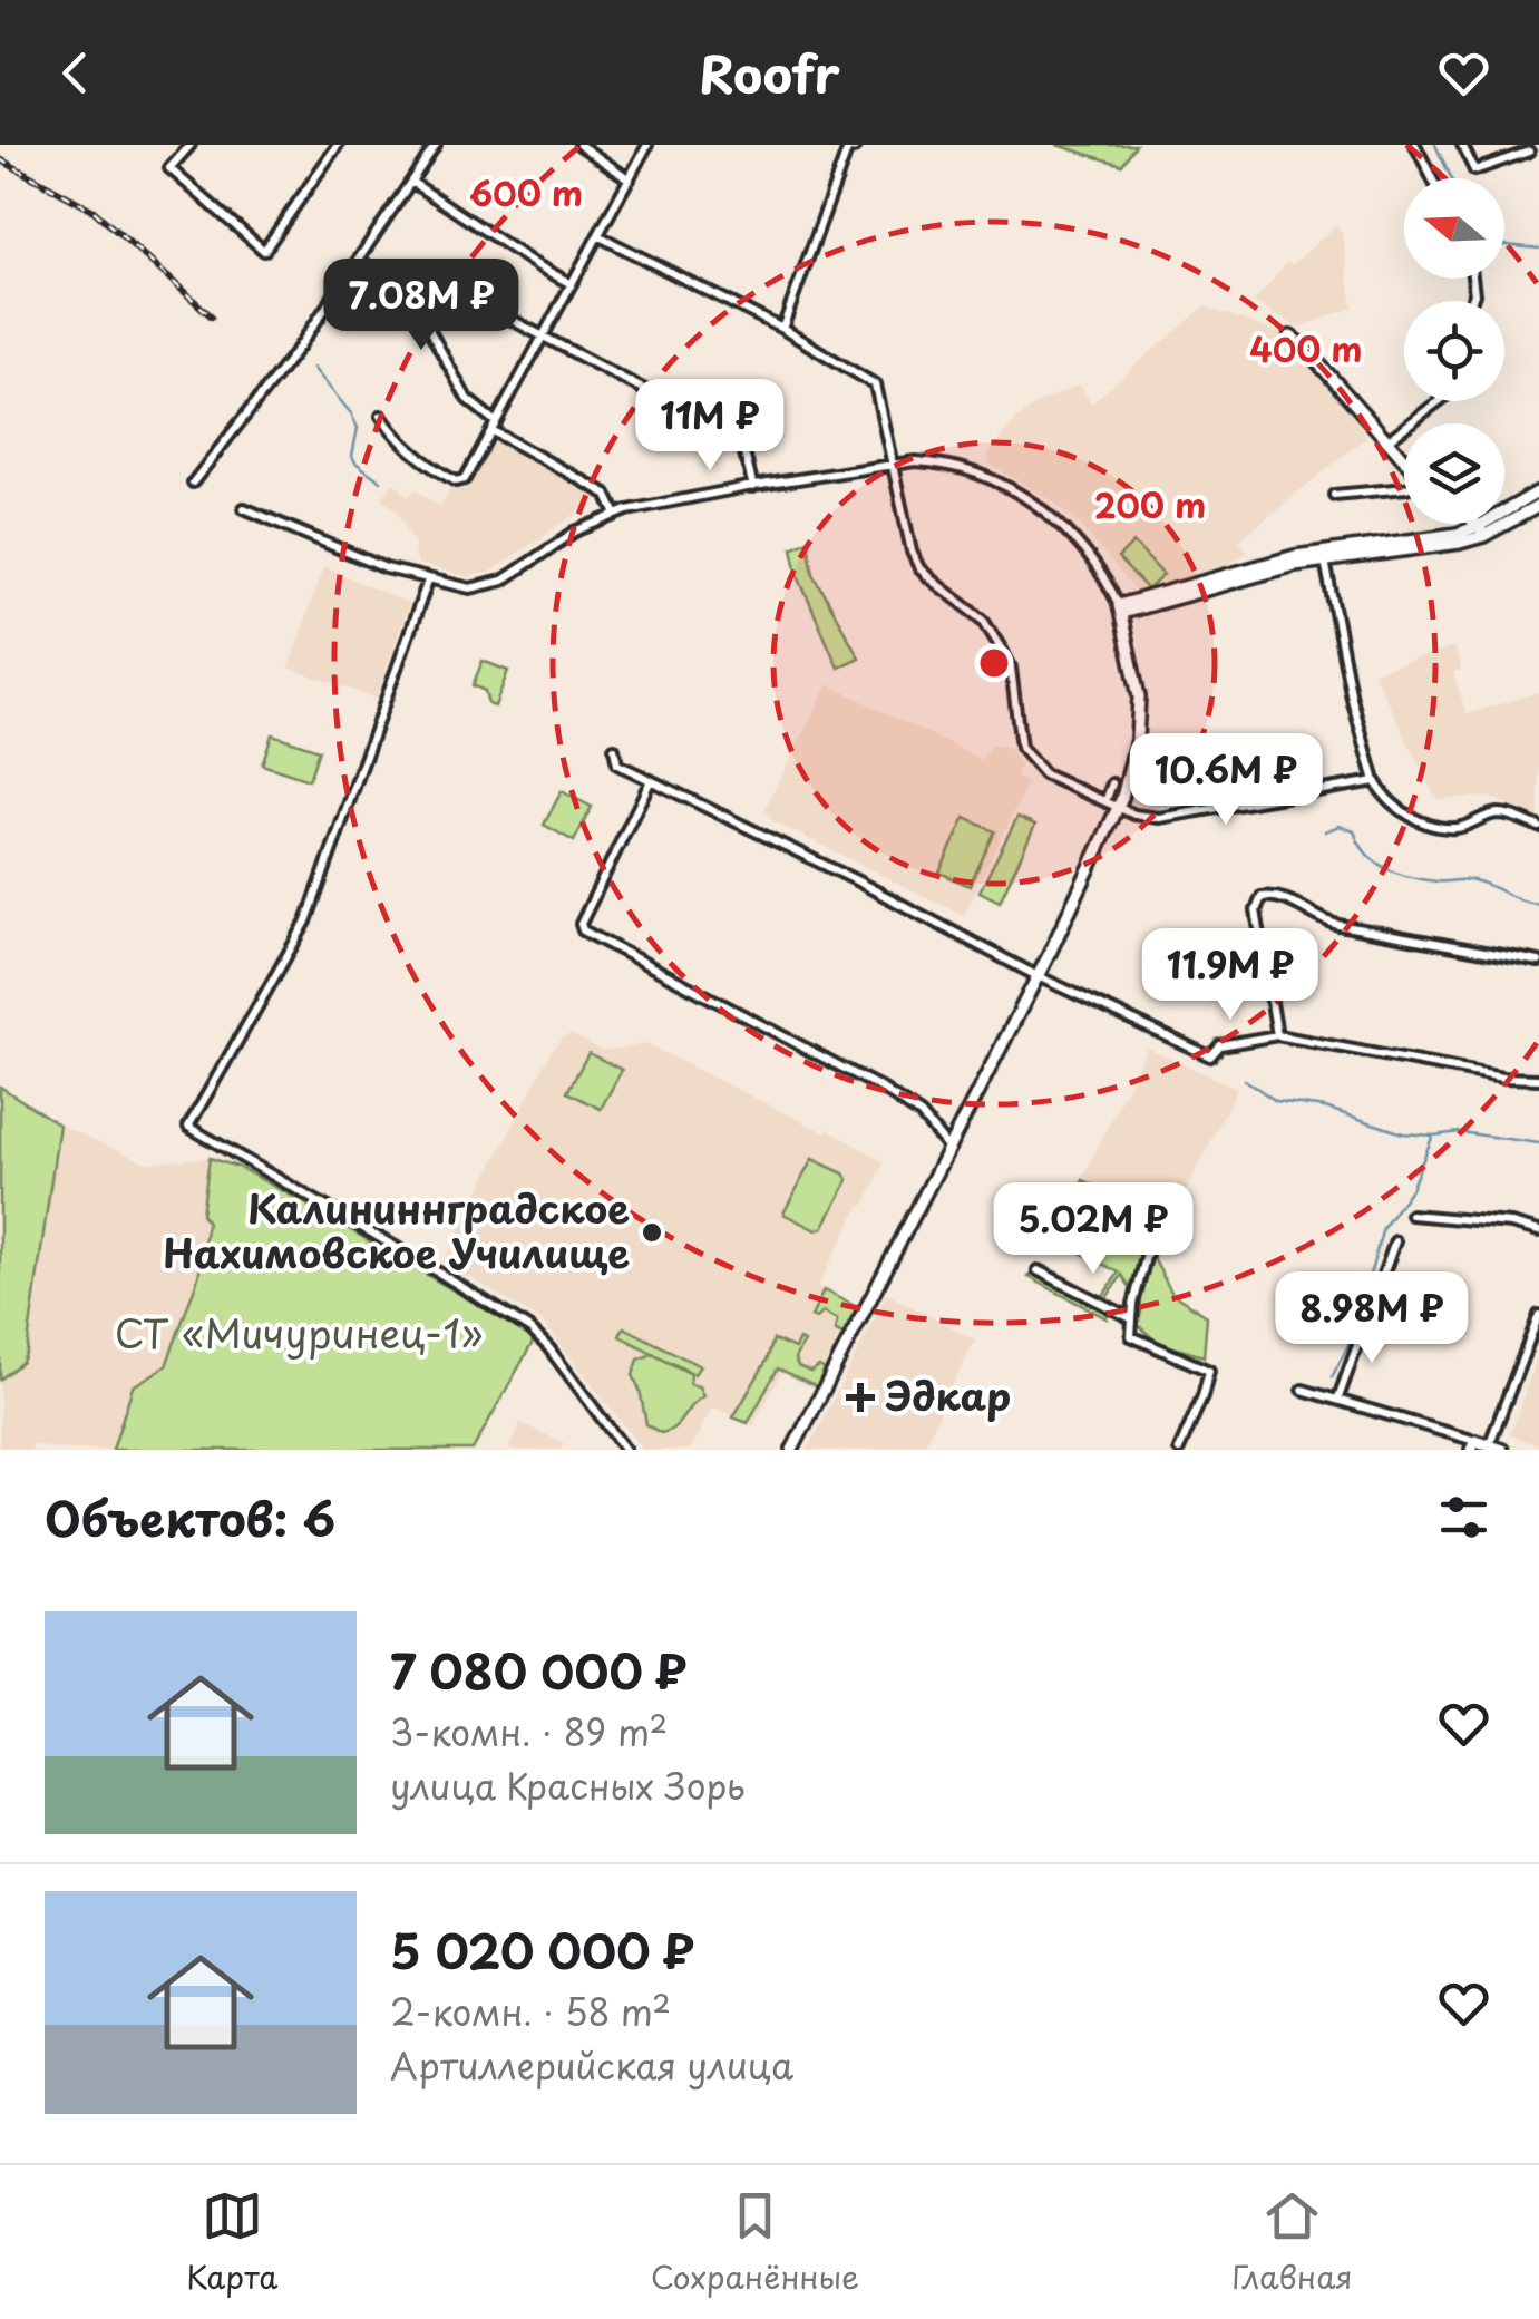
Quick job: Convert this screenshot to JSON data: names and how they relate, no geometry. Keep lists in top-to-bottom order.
{
  "parks": ["СТ «Мичуринец-1»"],
  "places": {
    "other": ["Калининнградское Нахимовское Училище"],
    "health": ["Эдкар"]
  },
  "north": "left",
  "page": {
    "header": "Roofr",
    "price": [
      "7.08M ₽",
      "11M ₽",
      "10.6M ₽",
      "11.9M ₽",
      "5.02M ₽",
      "8.98M ₽"
    ],
    "heading": "Объектов: 6",
    "list": [
      {
        "name": "7 080 000 ₽",
        "note": "3-комн. · 89 m² · улица Красных Зорь"
      },
      {
        "name": "5 020 000 ₽",
        "note": "2-комн. · 58 m² · Артиллерийская улица"
      }
    ],
    "tabs": ["Карта", "Сохранённые", "Главная"]
  },
  "rings": ["600 m", "400 m", "200 m"]
}
